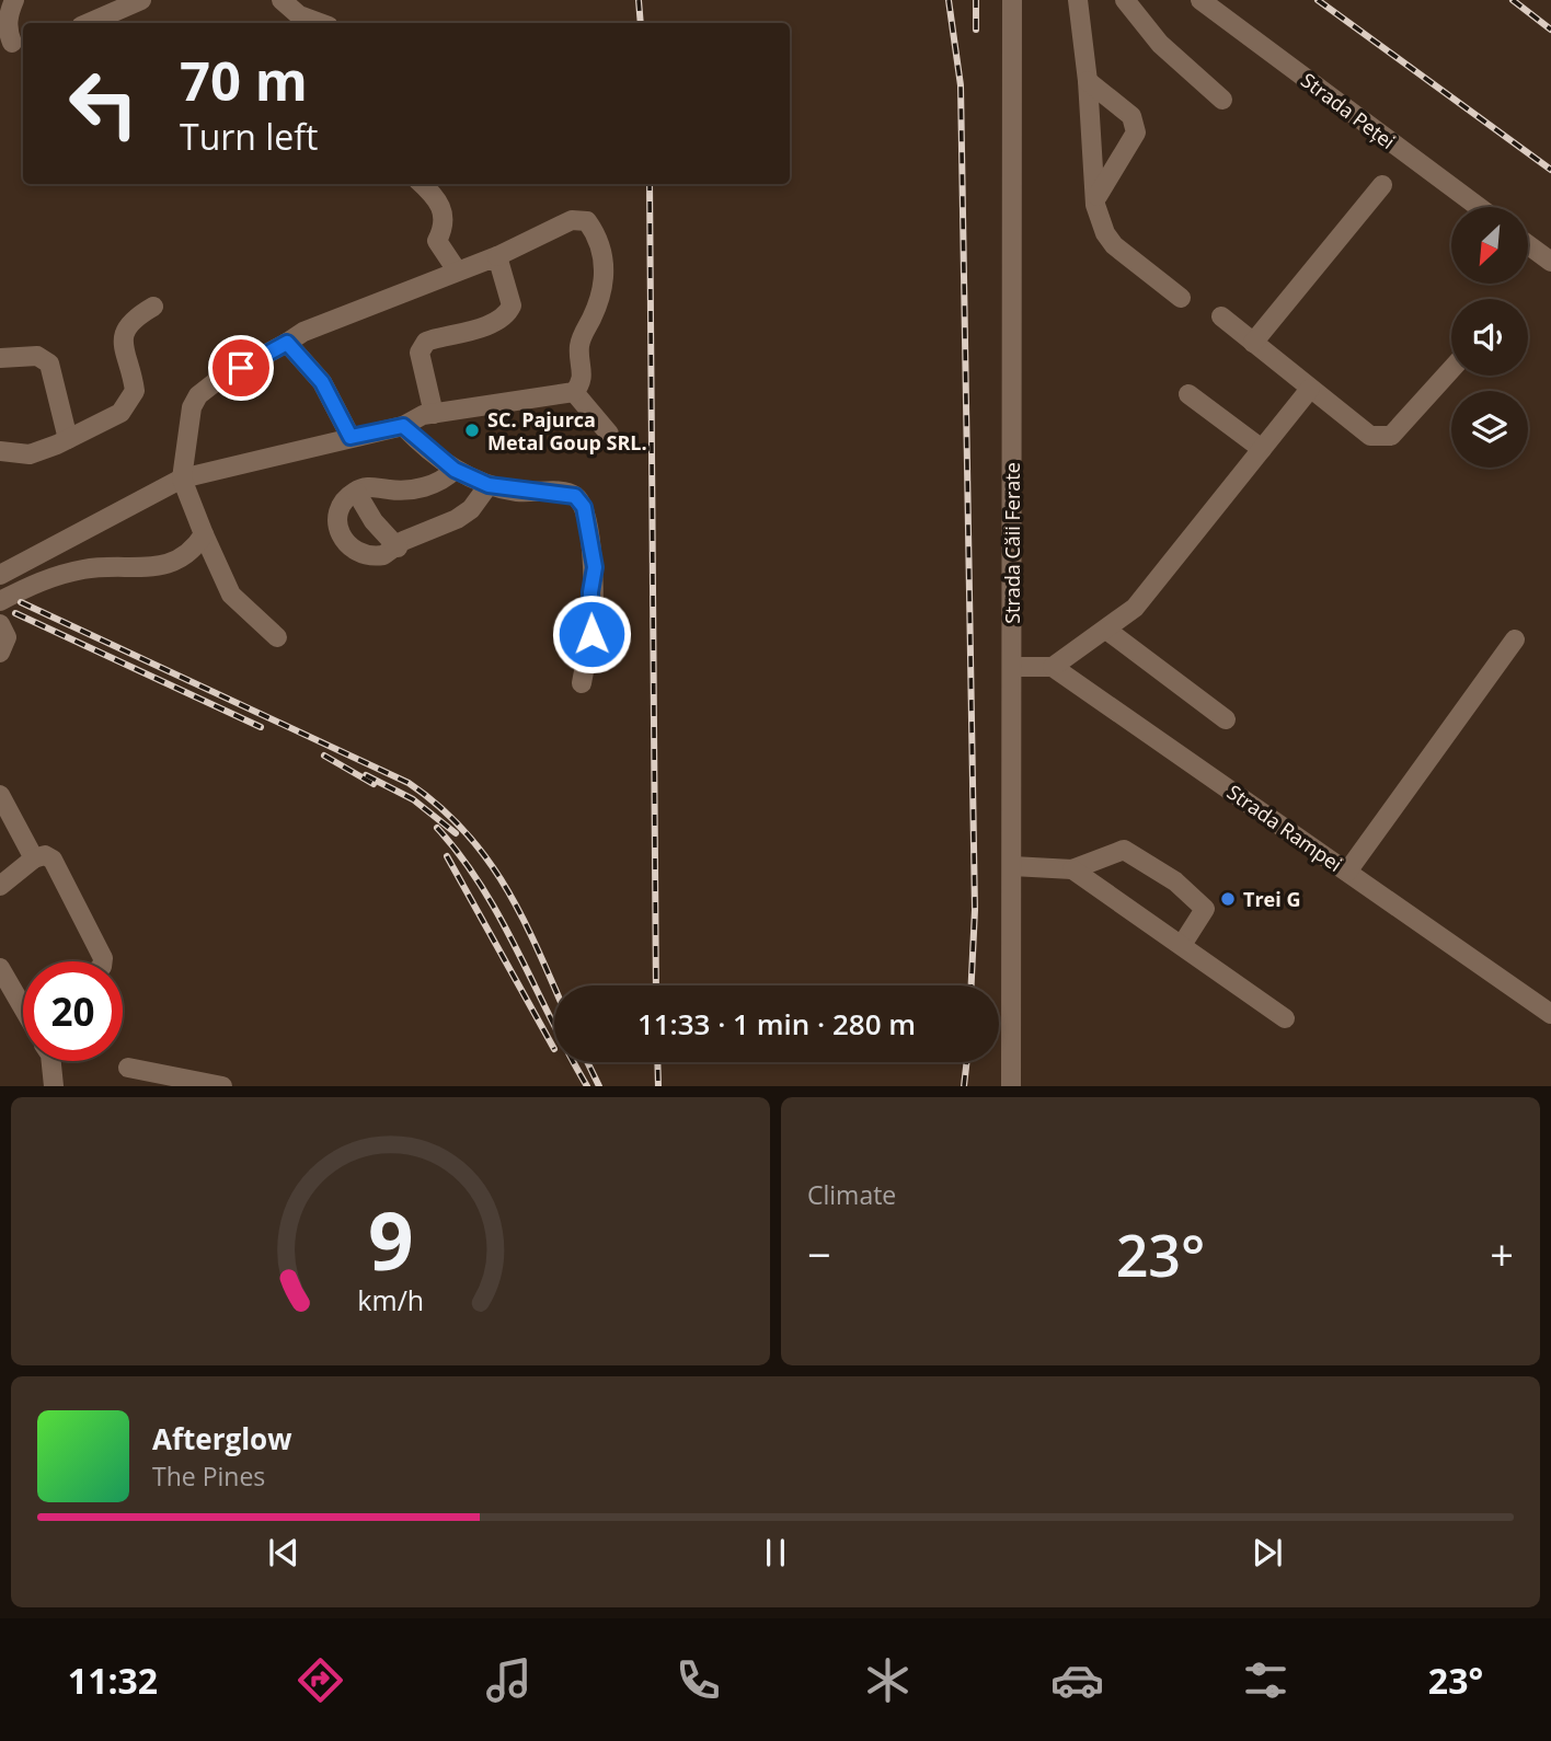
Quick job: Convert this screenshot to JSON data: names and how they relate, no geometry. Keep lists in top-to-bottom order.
{
  "streets": {
    "street": ["Strada Peței", "Strada Căii Ferate", "Strada Rampei"]
  },
  "places": ["SC. Pajurca Metal Goup SRL.", "Trei G"],
  "north": "bottom left",
  "page": {
    "turn": ["70 m", "Turn left"],
    "limit": "20",
    "trip": "11:33 · 1 min · 280 m",
    "tile": "Climate",
    "heat": ["−", "23°", "+"],
    "song": ["Afterglow", "The Pines"],
    "tabs": ["11:32", "23°"],
    "gauge": ["9", "km/h"]
  }
}
